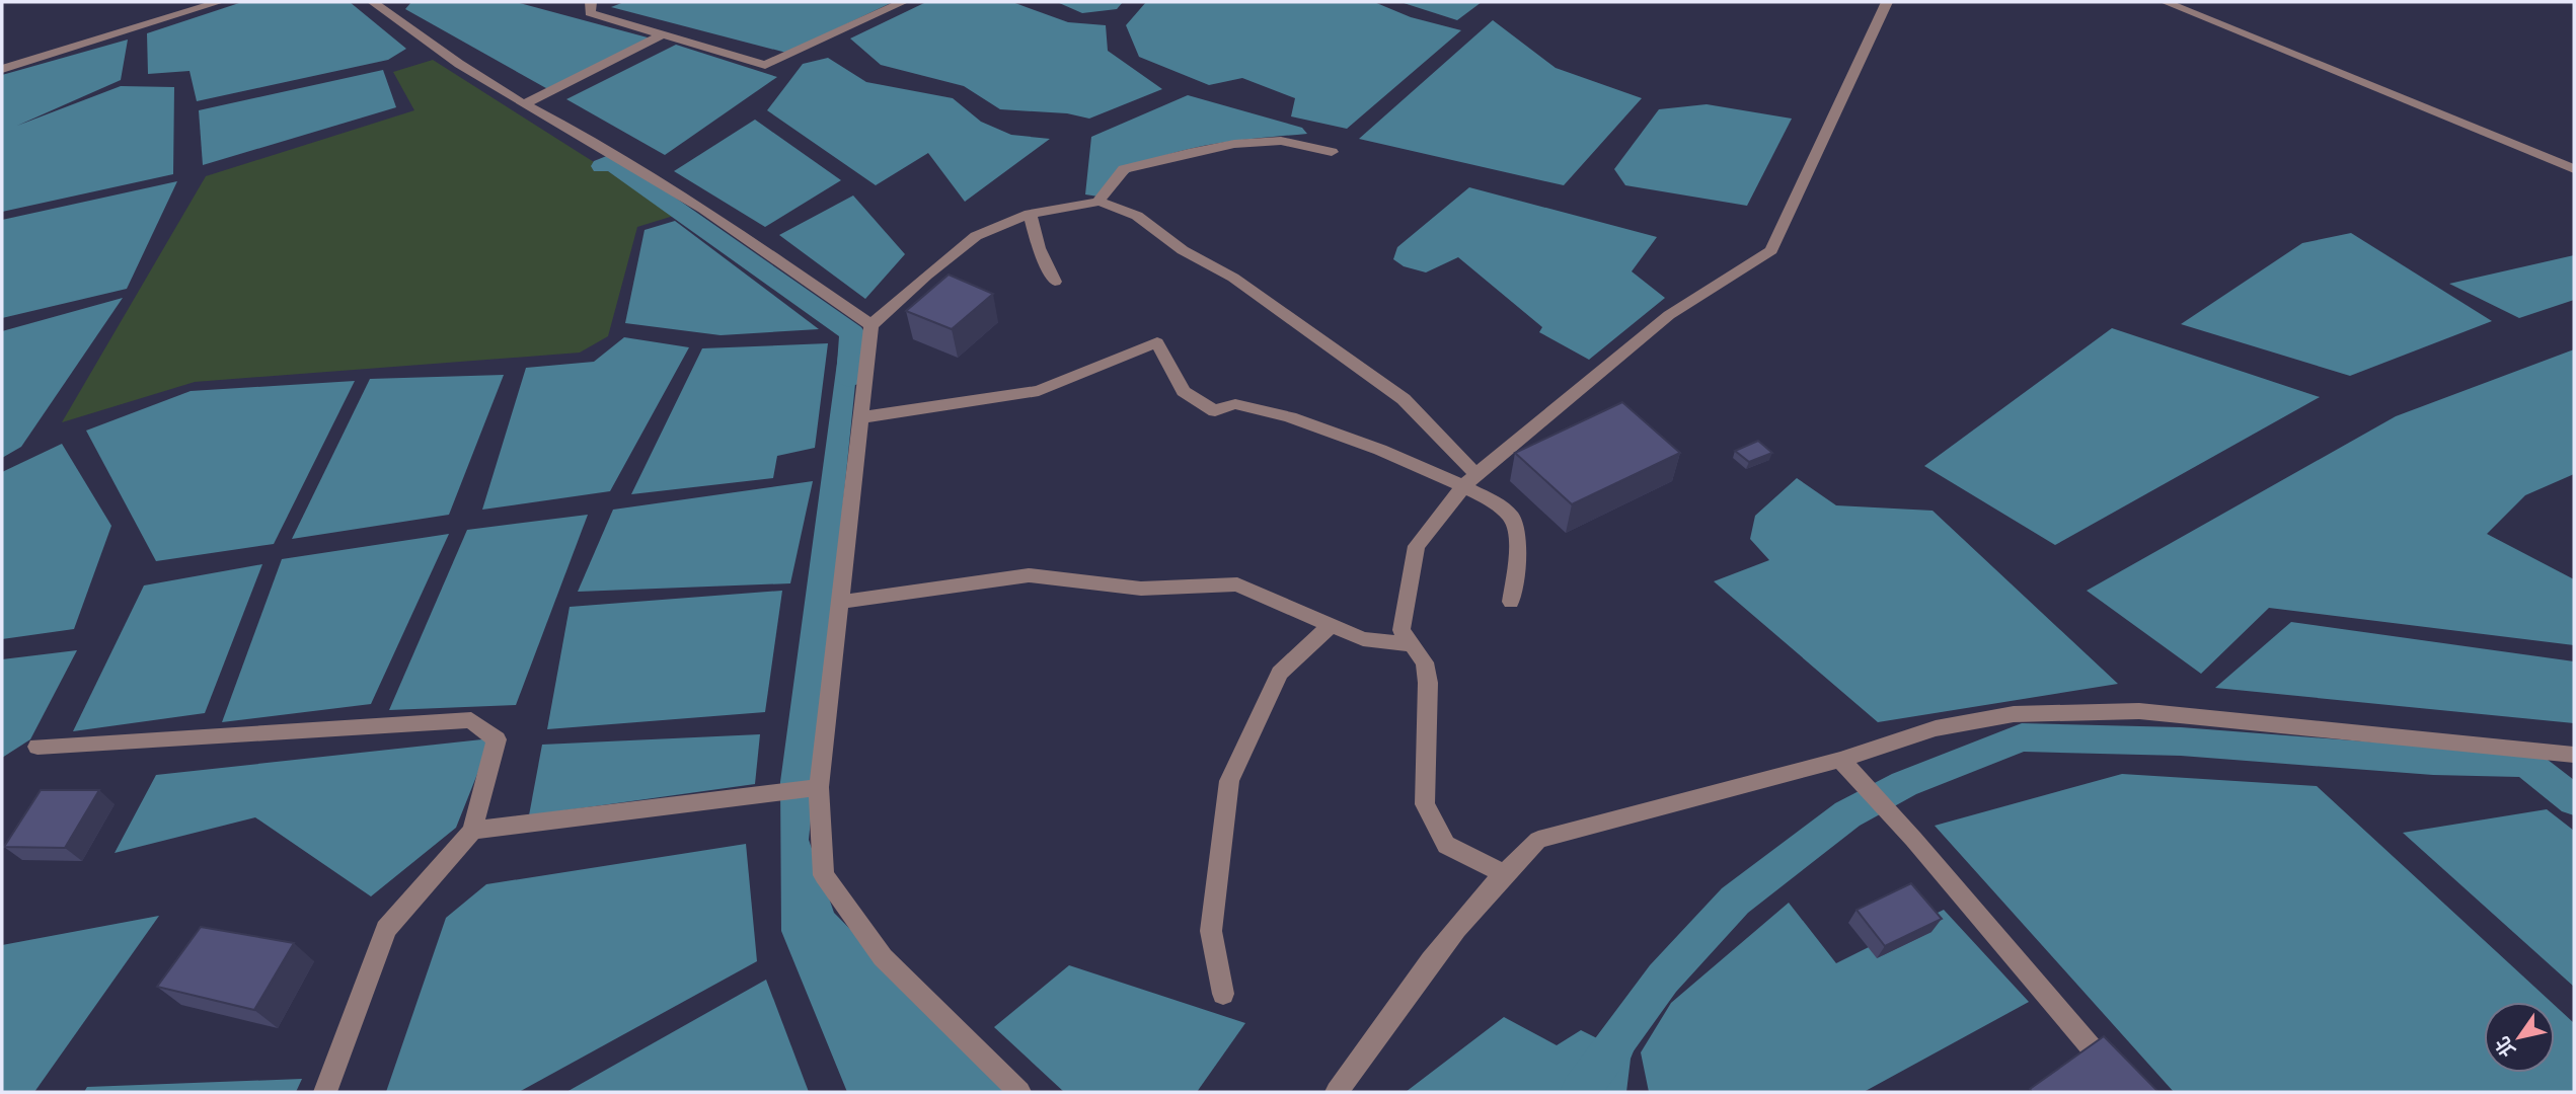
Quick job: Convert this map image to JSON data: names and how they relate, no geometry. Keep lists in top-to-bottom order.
{
  "north": "bottom left"
}
